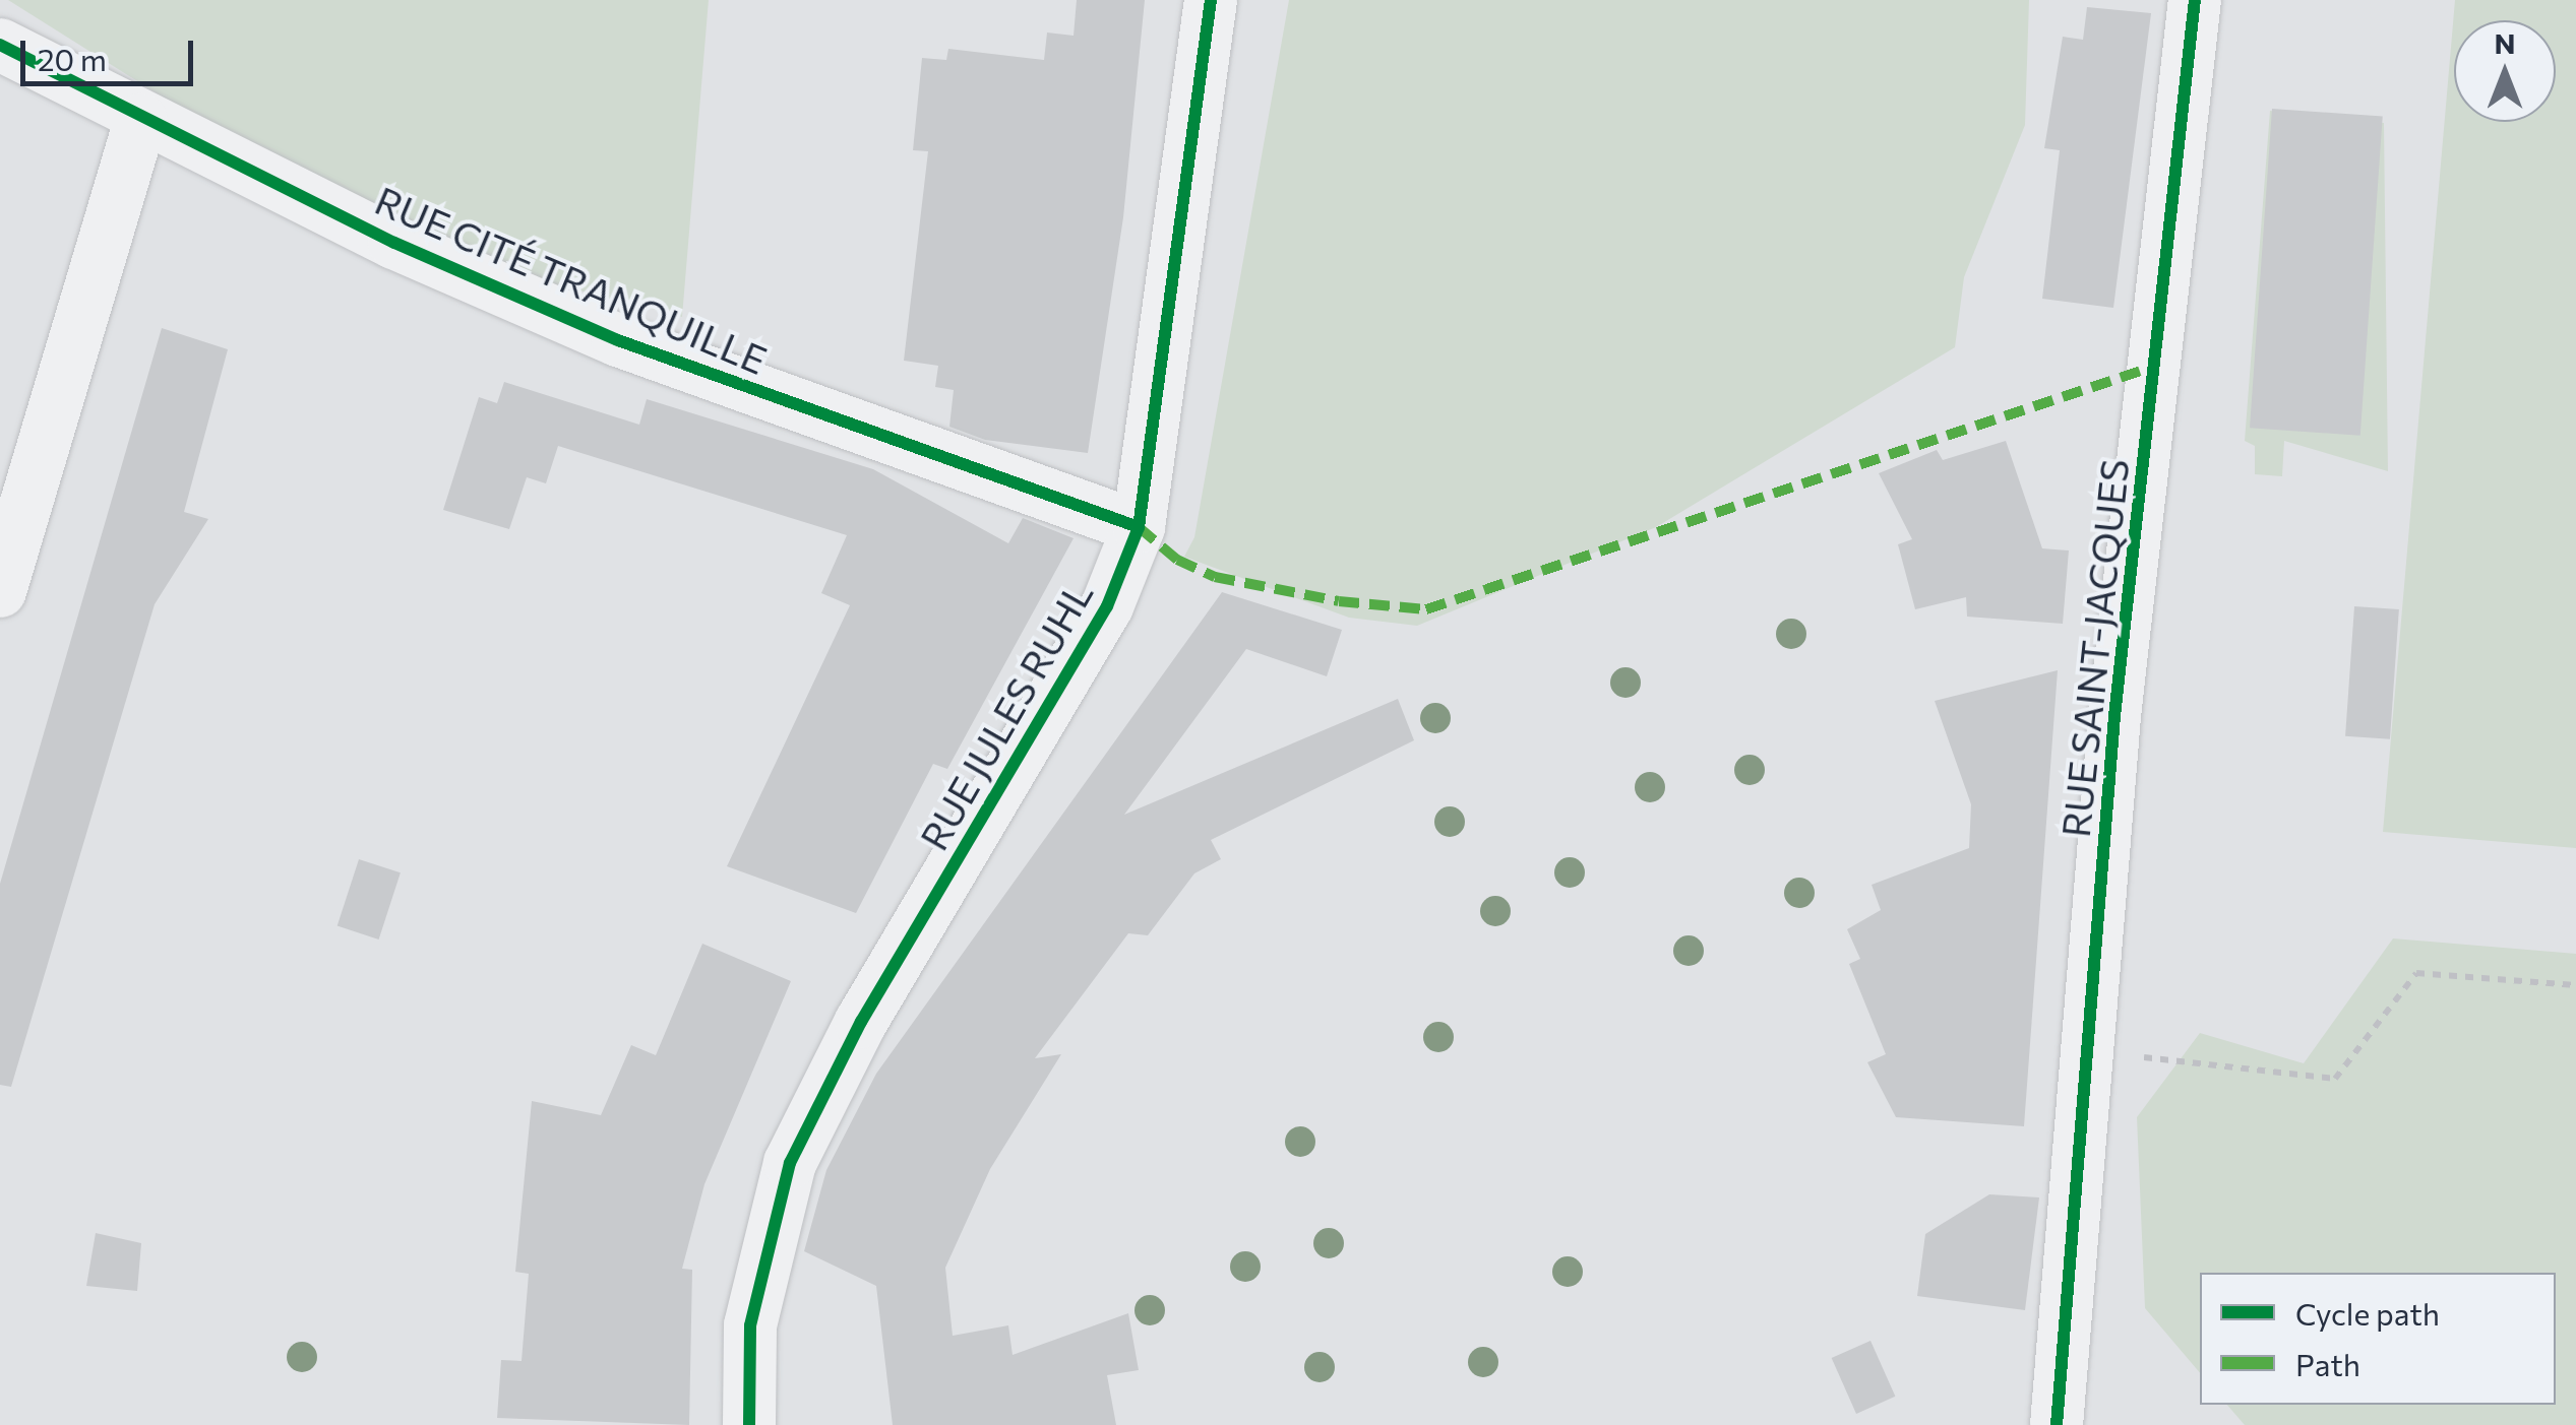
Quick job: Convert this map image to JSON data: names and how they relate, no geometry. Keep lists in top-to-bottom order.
{
  "streets": {
    "street": ["RUE CITÉ TRANQUILLE", "RUE SAINT-JACQUES", "RUE JULES RUHL"]
  },
  "crossings": [
    ["RUE CITÉ TRANQUILLE", "RUE JULES RUHL"]
  ],
  "legend": ["Cycle path", "Path"],
  "scale_bar": "20 m",
  "north": "top"
}
